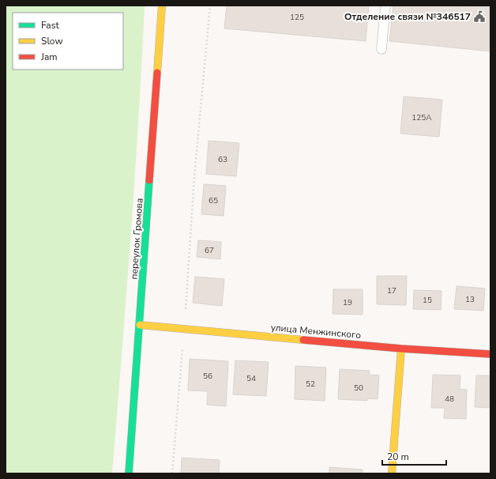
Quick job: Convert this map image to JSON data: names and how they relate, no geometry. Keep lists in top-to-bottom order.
{
  "streets": {
    "street": ["переулок Громова", "улица Менжинского"]
  },
  "crossings": [
    ["переулок Громова", "улица Менжинского"]
  ],
  "places": {
    "public building": ["Отделение связи №346517"]
  },
  "house_numbers": [
    "125",
    "125А",
    "63",
    "65",
    "67",
    "17",
    "13",
    "15",
    "19",
    "56",
    "54",
    "52",
    "50",
    "48"
  ],
  "legend": ["Fast", "Slow", "Jam"],
  "scale_bar": "20 m"
}
